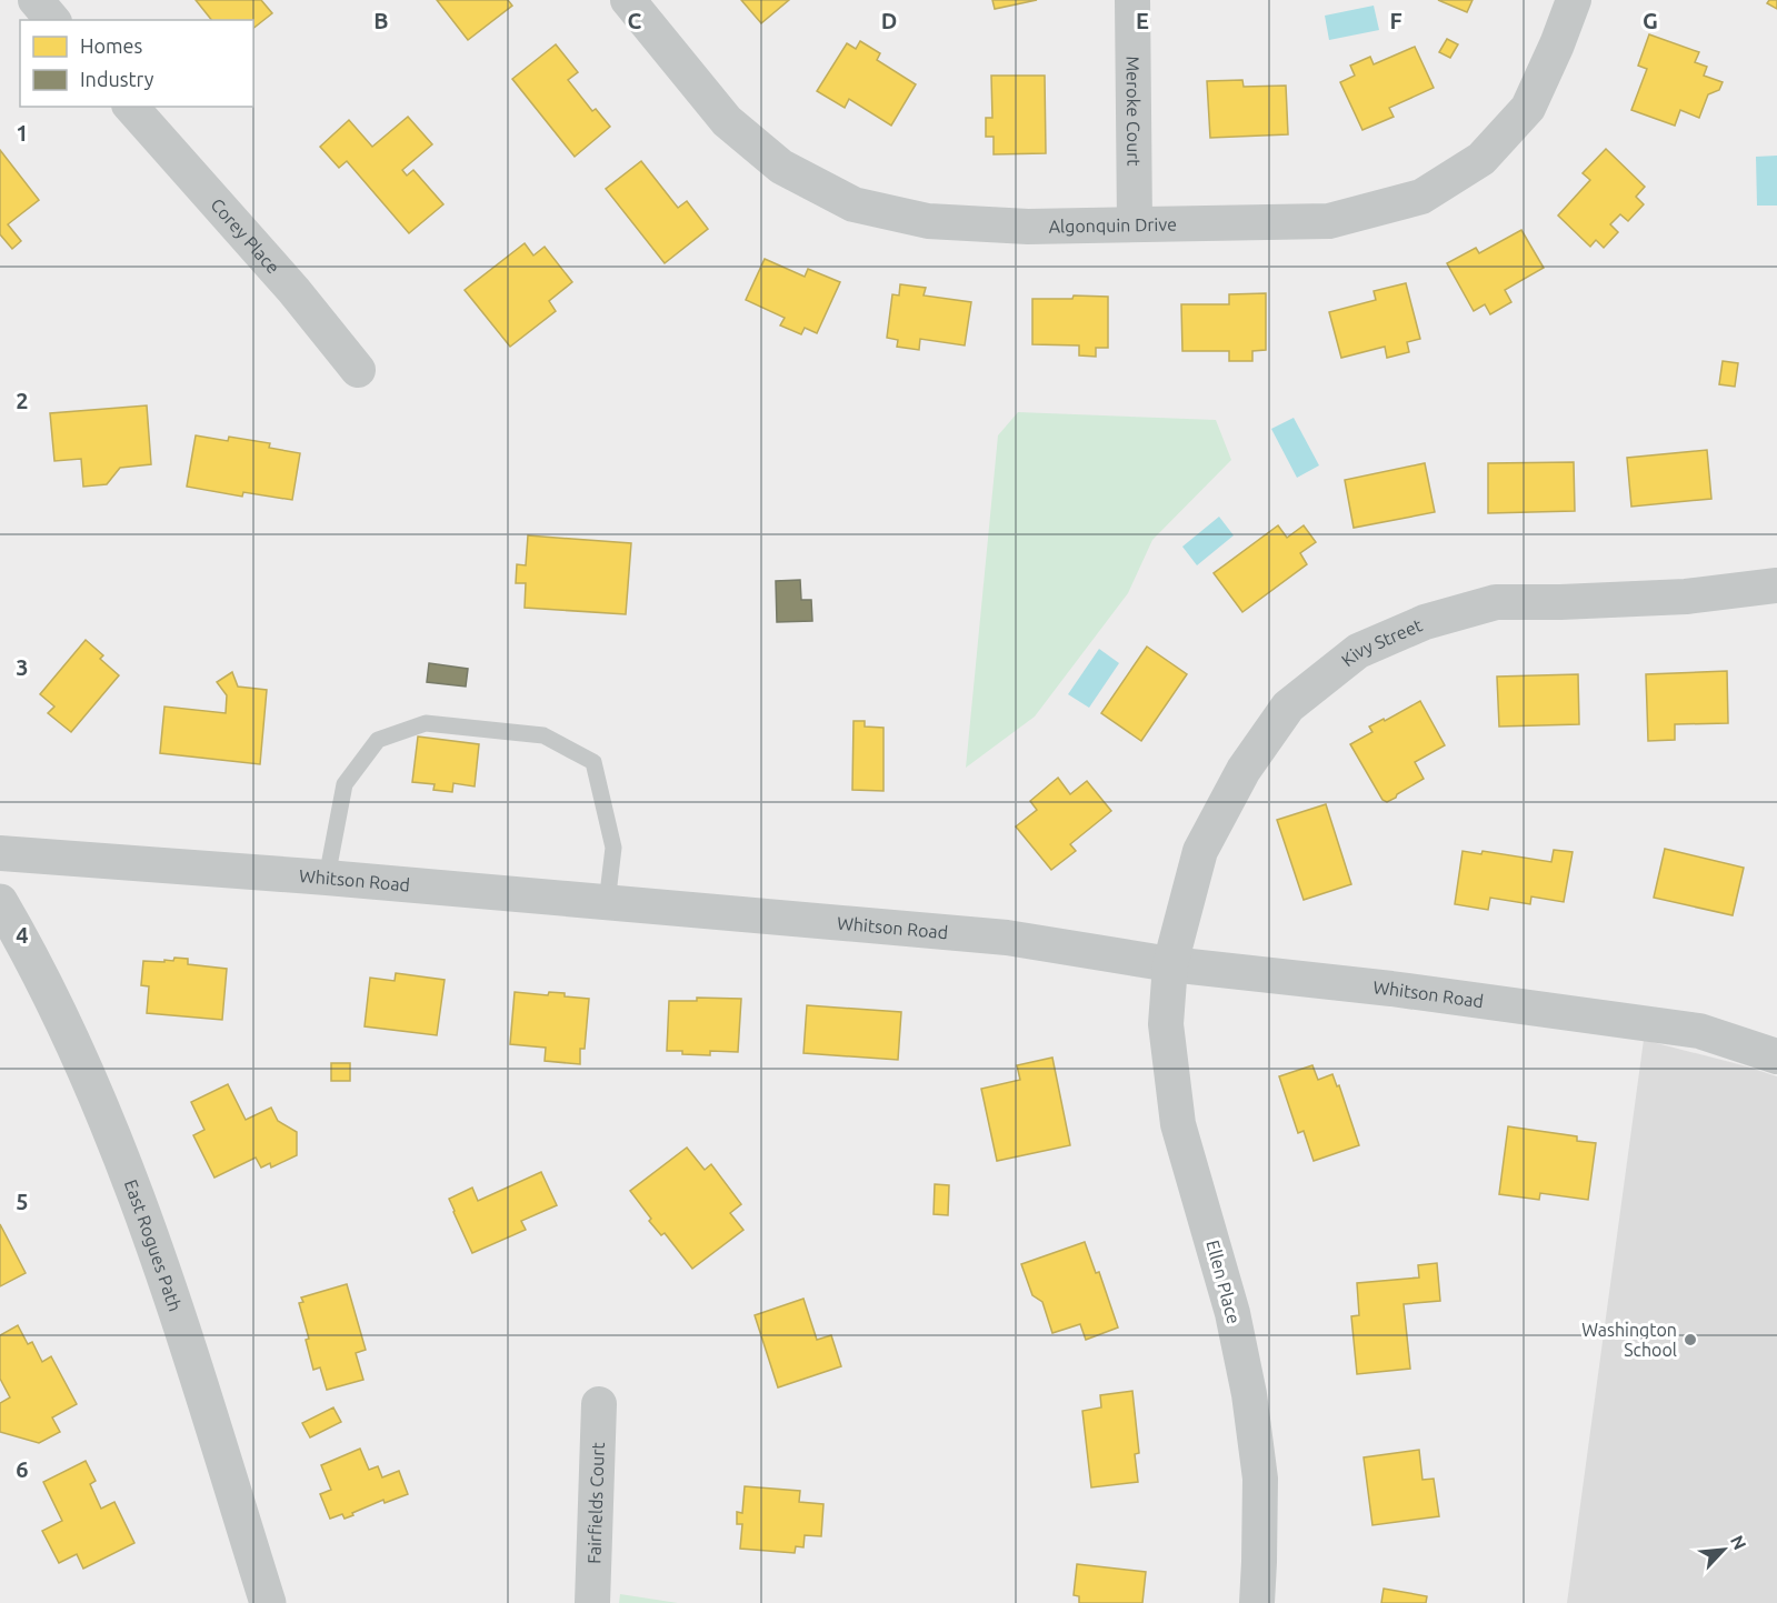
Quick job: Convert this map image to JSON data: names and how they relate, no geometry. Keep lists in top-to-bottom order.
{
  "streets": {
    "street": [
      "Meroke Court",
      "Algonquin Drive",
      "Corey Place",
      "Kivy Street",
      "Whitson Road",
      "East Rogues Path",
      "Ellen Place",
      "Fairfields Court"
    ]
  },
  "crossings": [
    ["Meroke Court", "Algonquin Drive"],
    ["Kivy Street", "Whitson Road"],
    ["Kivy Street", "Ellen Place"],
    ["Whitson Road", "Ellen Place"]
  ],
  "places": ["Washington School"],
  "legend": ["Homes", "Industry"],
  "north": "top right",
  "grid": {
    "columns": [
      "B",
      "C",
      "D",
      "E",
      "F",
      "G"
    ],
    "rows": [
      "1",
      "2",
      "3",
      "4",
      "5",
      "6"
    ]
  }
}
